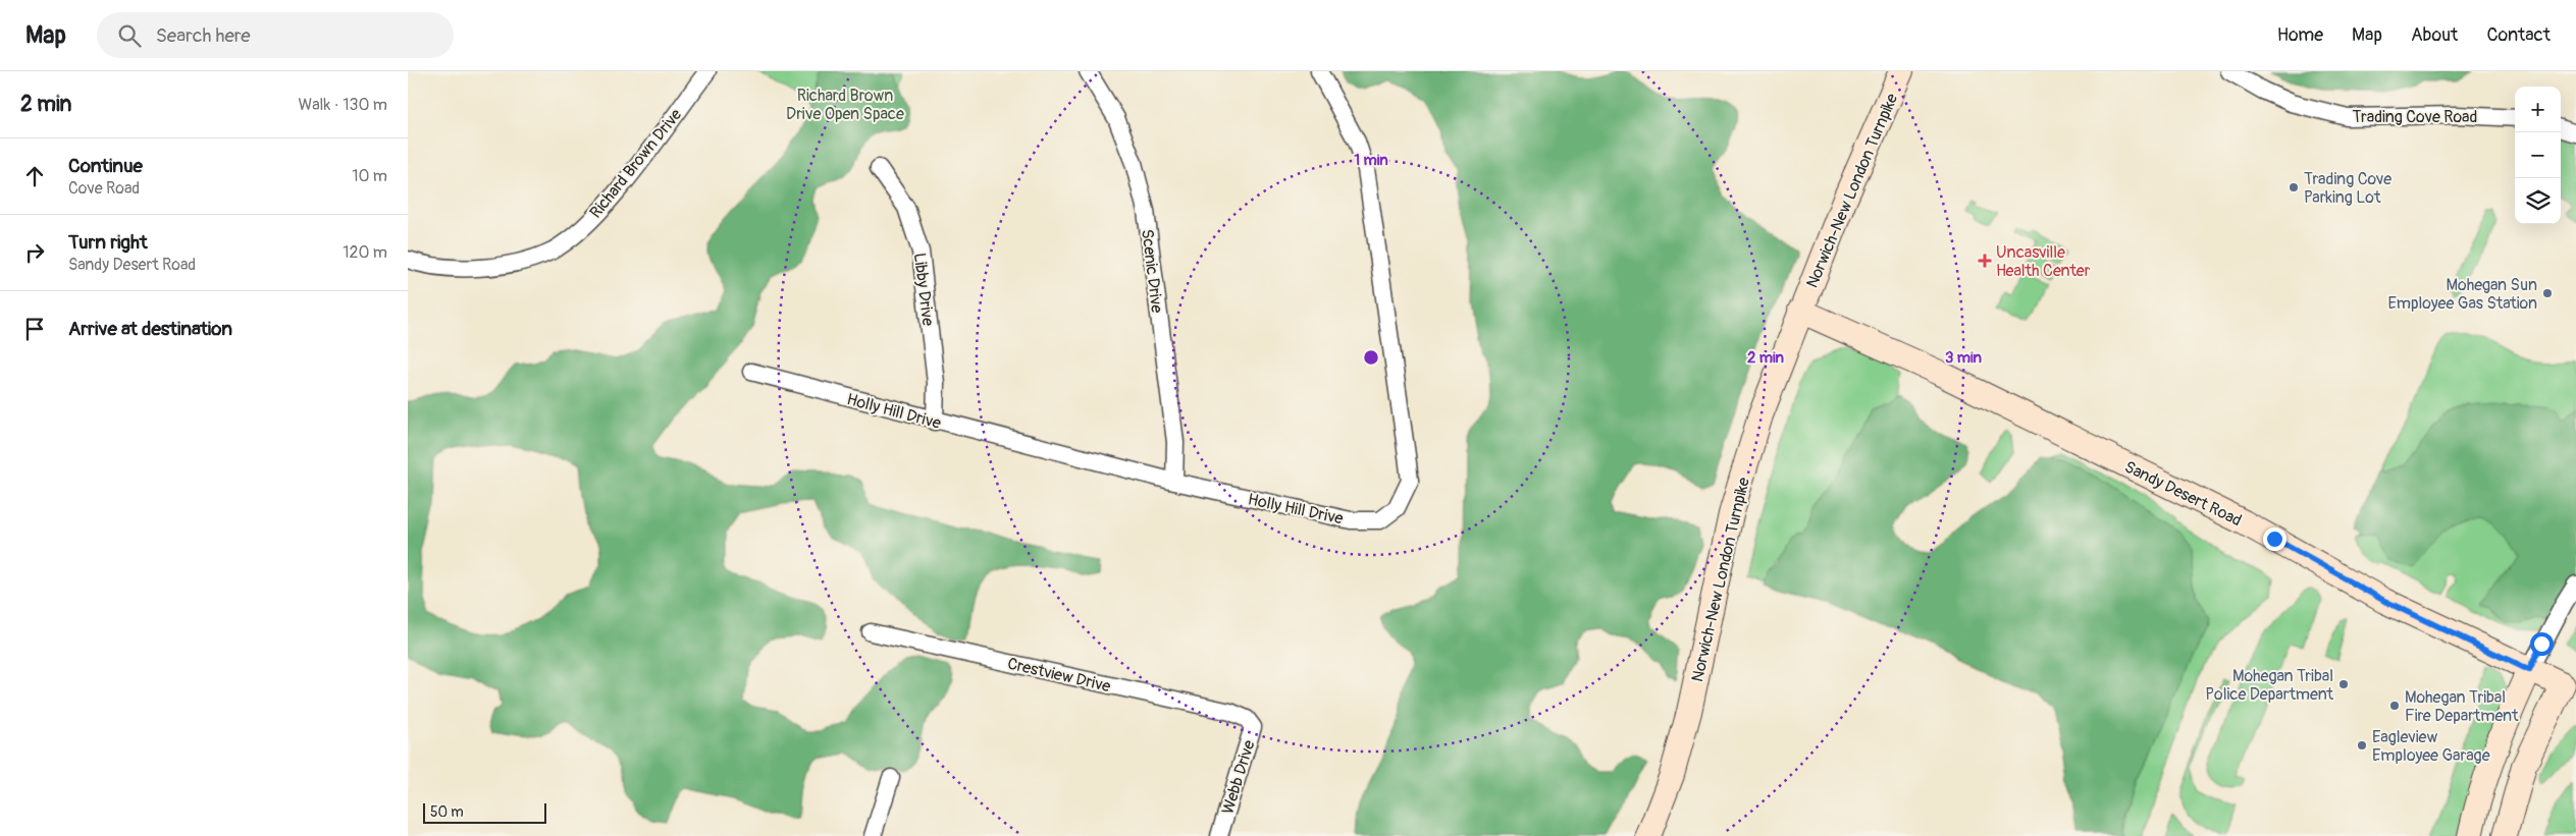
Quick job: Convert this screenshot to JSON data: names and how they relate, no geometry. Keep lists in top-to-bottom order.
{
  "streets": {
    "main road": ["Norwich-New London Turnpike", "Sandy Desert Road"],
    "street": [
      "Trading Cove Road",
      "Richard Brown Drive",
      "Scenic Drive",
      "Libby Drive",
      "Holly Hill Drive",
      "Crestview Drive",
      "Webb Drive"
    ]
  },
  "crossings": [
    ["Norwich-New London Turnpike", "Sandy Desert Road"],
    ["Scenic Drive", "Holly Hill Drive"],
    ["Libby Drive", "Holly Hill Drive"],
    ["Crestview Drive", "Webb Drive"]
  ],
  "parks": ["Richard Brown Drive Open Space"],
  "places": {
    "other": [
      "Trading Cove Parking Lot",
      "Mohegan Sun Employee Gas Station",
      "Mohegan Tribal Police Department",
      "Mohegan Tribal Fire Department",
      "Eagleview Employee Garage"
    ],
    "health": ["Uncasville Health Center"]
  },
  "scale_bar": "50 m",
  "page": {
    "header": "Map",
    "search": "Search here",
    "nav": [
      "Home",
      "Map",
      "About",
      "Contact"
    ],
    "heading": ["2 min", "Walk · 130 m"],
    "map_buttons": ["+", "−"],
    "list": [
      ["Continue", "Cove Road", "10 m"],
      ["Turn right", "Sandy Desert Road", "120 m"],
      "Arrive at destination"
    ],
    "scale": "50 m"
  },
  "rings": ["1 min", "2 min", "3 min"]
}
